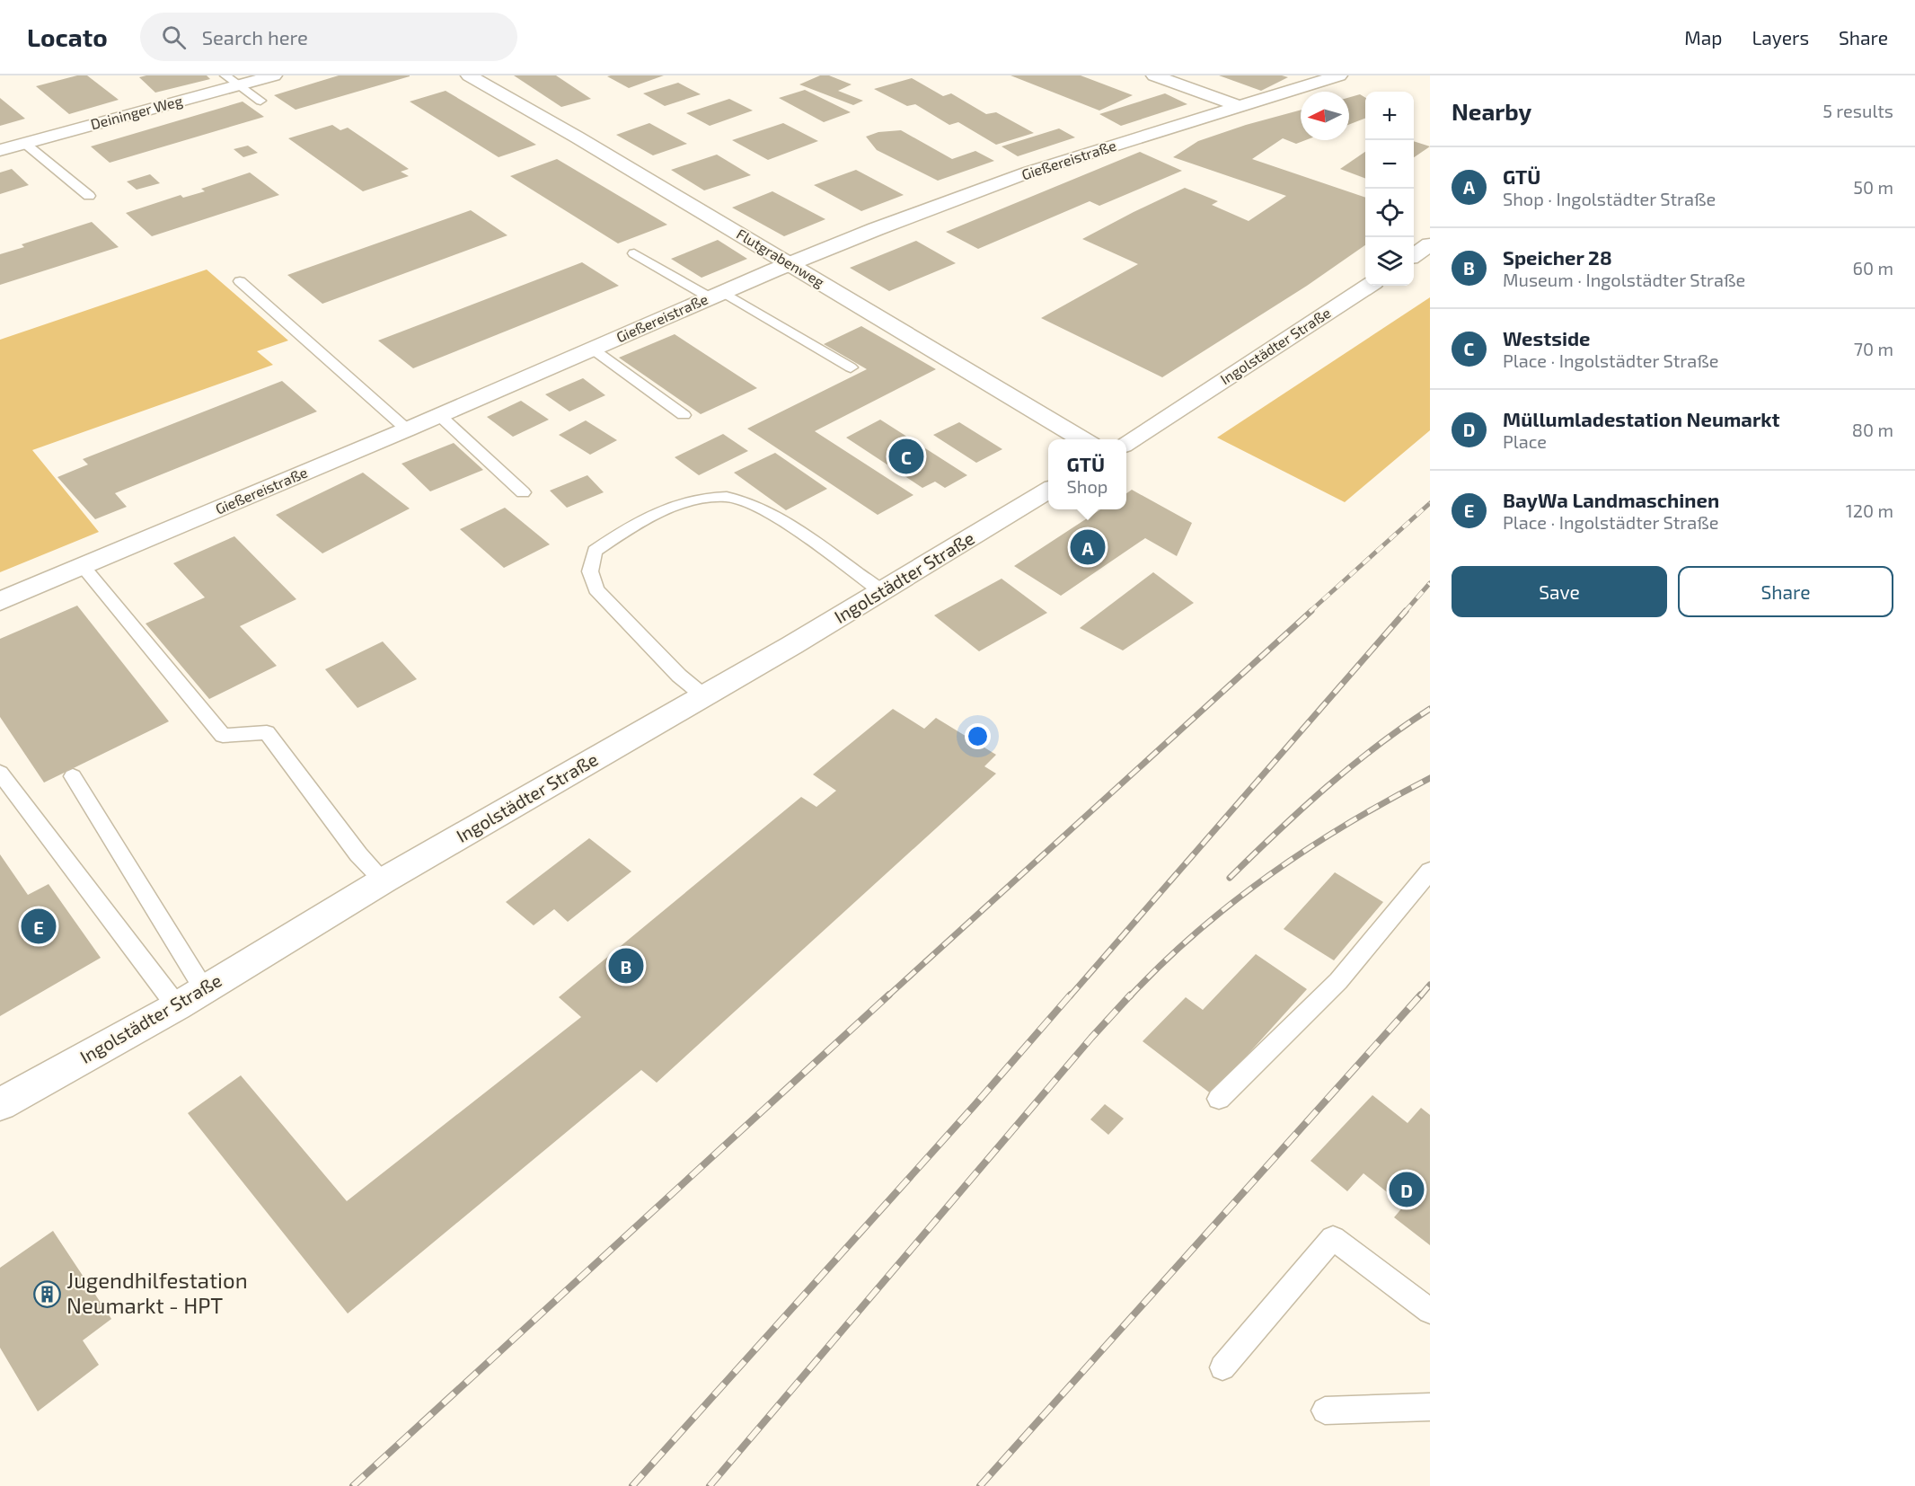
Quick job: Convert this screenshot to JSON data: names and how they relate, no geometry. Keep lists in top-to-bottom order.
{
  "streets": {
    "street": [
      "Deininger Weg",
      "Gießereistraße",
      "Flutgrabenweg",
      "Ingolstädter Straße"
    ]
  },
  "crossings": [
    ["Gießereistraße", "Flutgrabenweg"]
  ],
  "places": {
    "building": ["Jugendhilfestation Neumarkt - HPT"]
  },
  "north": "left",
  "page": {
    "header": "Locato",
    "search": "Search here",
    "nav": ["Map", "Layers", "Share"],
    "heading": ["Nearby", "5 results"],
    "map_buttons": ["+", "−"],
    "list": [
      {
        "mark": "A",
        "name": "GTÜ",
        "note": "Shop · Ingolstädter Straße",
        "value": "50 m"
      },
      {
        "mark": "B",
        "name": "Speicher 28",
        "note": "Museum · Ingolstädter Straße",
        "value": "60 m"
      },
      {
        "mark": "C",
        "name": "Westside",
        "note": "Place · Ingolstädter Straße",
        "value": "70 m"
      },
      {
        "mark": "D",
        "name": "Müllumladestation Neumarkt",
        "note": "Place",
        "value": "80 m"
      },
      {
        "mark": "E",
        "name": "BayWa Landmaschinen",
        "note": "Place · Ingolstädter Straße",
        "value": "120 m"
      }
    ],
    "pins": [
      "C",
      "A",
      "E",
      "B",
      "D"
    ],
    "popup": ["GTÜ", "Shop"],
    "buttons": ["Save", "Share"]
  }
}
